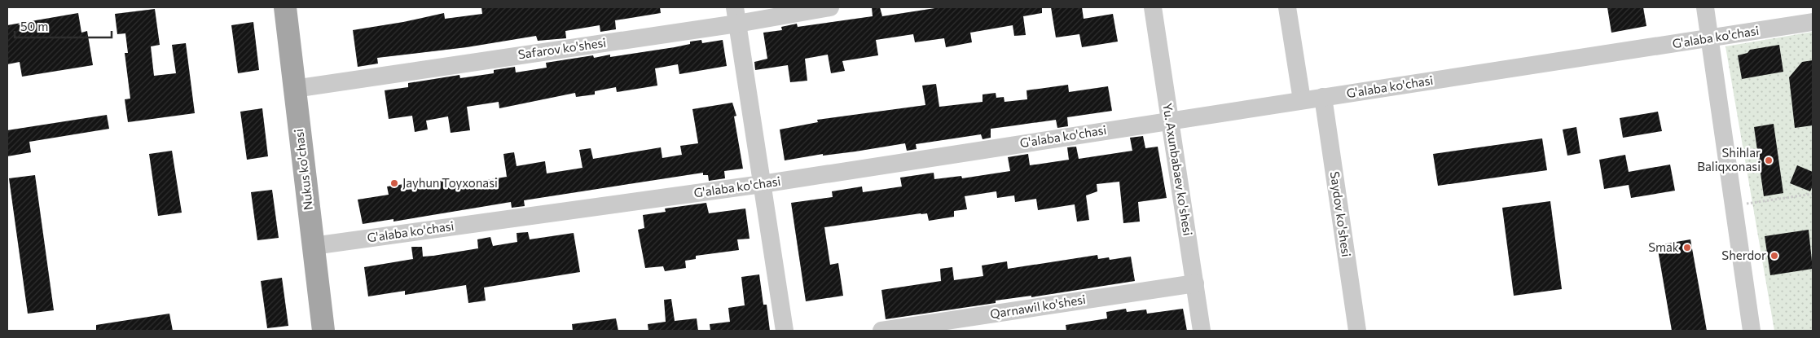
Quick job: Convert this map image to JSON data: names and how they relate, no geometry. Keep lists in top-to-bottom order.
{
  "streets": {
    "main road": ["Nukus ko'chasi"],
    "street": [
      "G'alaba ko'chasi",
      "Safarov ko'shesi",
      "Yu. Axunbabaev ko'shesi",
      "Saydov ko'shesi",
      "Qarnawil ko'shesi"
    ]
  },
  "crossings": [
    ["G'alaba ko'chasi", "Nukus ko'chasi"],
    ["G'alaba ko'chasi", "Yu. Axunbabaev ko'shesi"],
    ["G'alaba ko'chasi", "Saydov ko'shesi"],
    ["Safarov ko'shesi", "Nukus ko'chasi"],
    ["Yu. Axunbabaev ko'shesi", "Qarnawil ko'shesi"]
  ],
  "places": [
    "Shihlar Baliqxonasi",
    "Jayhun Toyxonasi",
    "Smak",
    "Sherdor"
  ],
  "scale_bar": "50 m"
}
